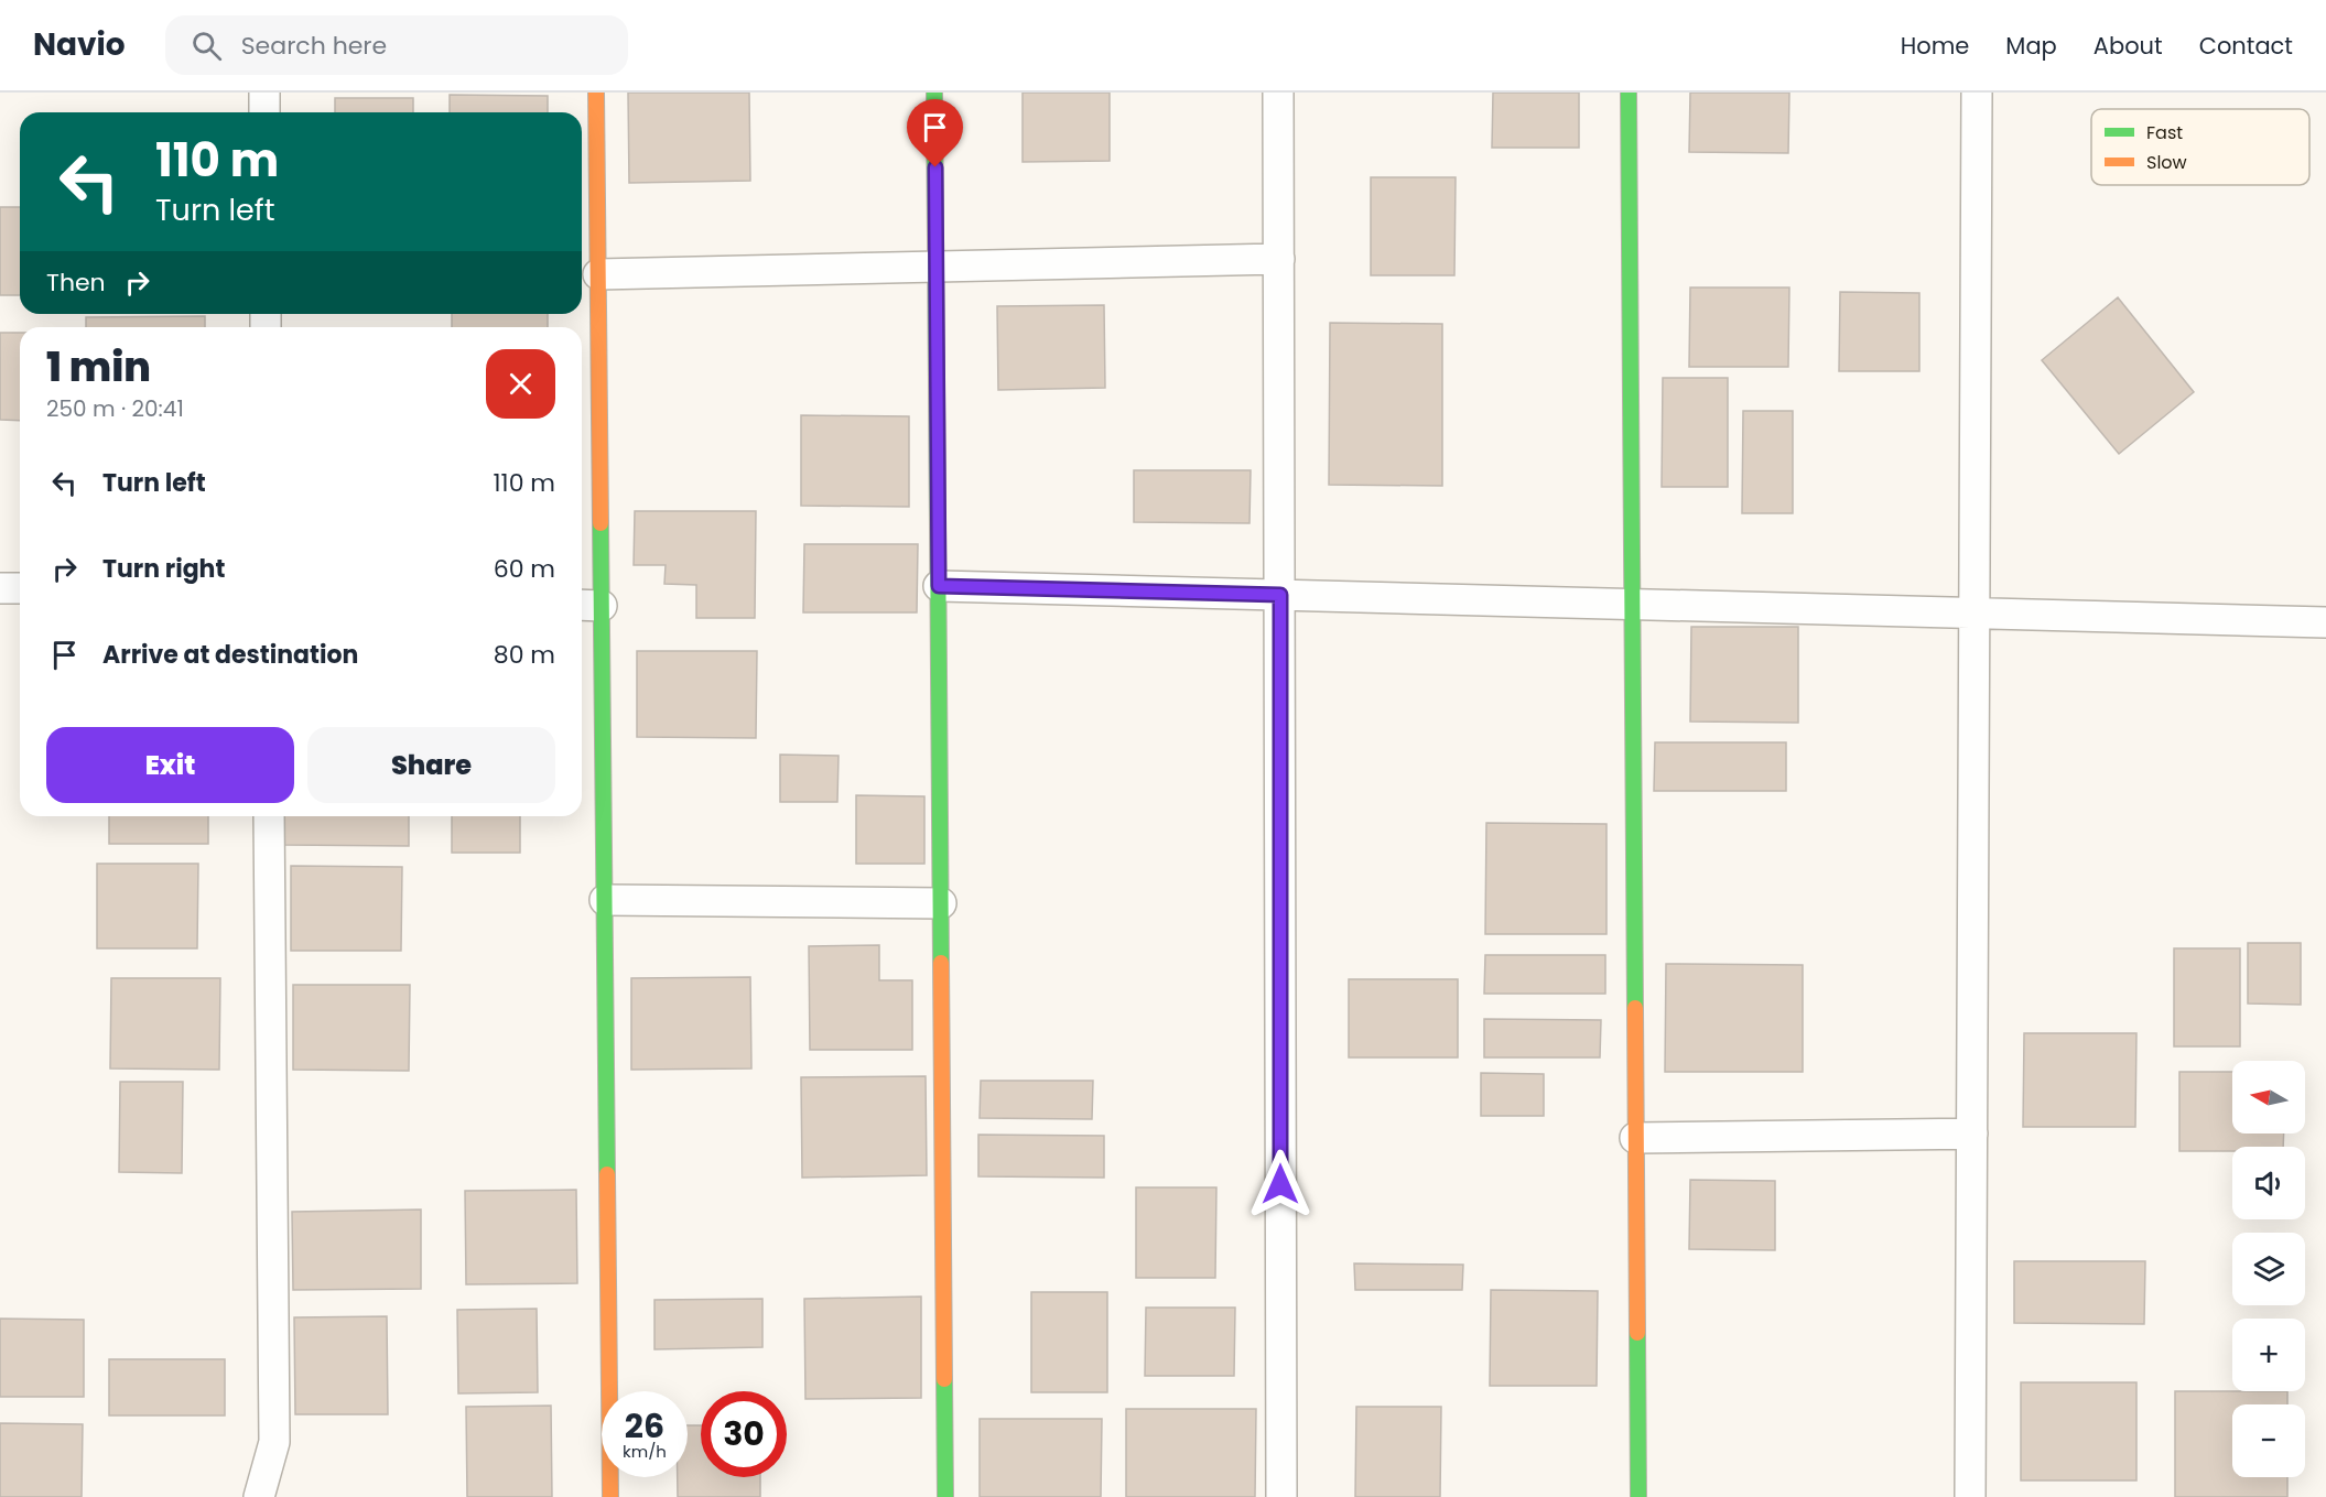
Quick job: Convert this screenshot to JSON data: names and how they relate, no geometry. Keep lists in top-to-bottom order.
{
  "legend": ["Fast", "Slow"],
  "north": "left",
  "page": {
    "header": "Navio",
    "search": "Search here",
    "nav": [
      "Home",
      "Map",
      "About",
      "Contact"
    ],
    "turn": ["110 m", "Turn left"],
    "then": "Then",
    "heading": ["1 min", "250 m · 20:41"],
    "list": [
      {
        "name": "Turn left",
        "value": "110 m"
      },
      {
        "name": "Turn right",
        "value": "60 m"
      },
      {
        "name": "Arrive at destination",
        "value": "80 m"
      }
    ],
    "buttons": ["Exit", "Share"],
    "map_buttons": ["+", "−"],
    "speed": "26 km/h",
    "limit": "30"
  }
}
